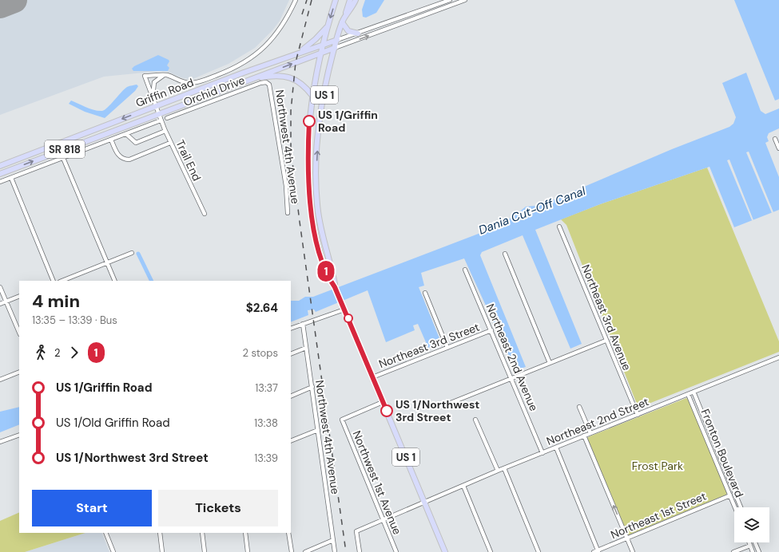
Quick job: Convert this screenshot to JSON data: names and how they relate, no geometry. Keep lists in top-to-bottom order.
{
  "streets": {
    "main road": ["Griffin Road", "US 1", "SR 818"],
    "street": [
      "Orchid Drive",
      "Northwest 4th Avenue",
      "Trail End",
      "Northeast 3rd Avenue",
      "Northeast 3rd Street",
      "Northeast 2nd Avenue",
      "Northeast 2nd Street",
      "Fronton Boulevard",
      "Northwest 1st Avenue",
      "Northeast 1st Street"
    ]
  },
  "crossings": [
    ["Orchid Drive", "Northwest 4th Avenue"],
    ["Griffin Road", "US 1"],
    ["Griffin Road", "Trail End"],
    ["US 1", "Northeast 3rd Street"],
    ["US 1", "Northeast 2nd Street"],
    ["US 1", "Northwest 1st Avenue"],
    ["Northeast 3rd Avenue", "Northeast 2nd Street"],
    ["Northeast 3rd Street", "Northeast 2nd Avenue"],
    ["Northeast 2nd Avenue", "Northeast 2nd Street"],
    ["Northeast 2nd Street", "Fronton Boulevard"],
    ["Northeast 2nd Street", "Northwest 1st Avenue"],
    ["Fronton Boulevard", "Northeast 1st Street"]
  ],
  "water": ["Dania Cut-Off Canal"],
  "parks": ["Frost Park"],
  "places": ["US 1/Griffin Road", "US 1/Northwest 3rd Street"],
  "lines": ["bus line 1"],
  "page": {
    "on_map": "1",
    "heading": ["4 min", "13:35 – 13:39 · Bus", "$2.64"],
    "legs": ["2", "1", "2 stops"],
    "list": [
      {
        "name": "US 1/Griffin Road",
        "value": "13:37"
      },
      {
        "name": "US 1/Old Griffin Road",
        "value": "13:38"
      },
      {
        "name": "US 1/Northwest 3rd Street",
        "value": "13:39"
      }
    ],
    "buttons": ["Start", "Tickets"]
  }
}
